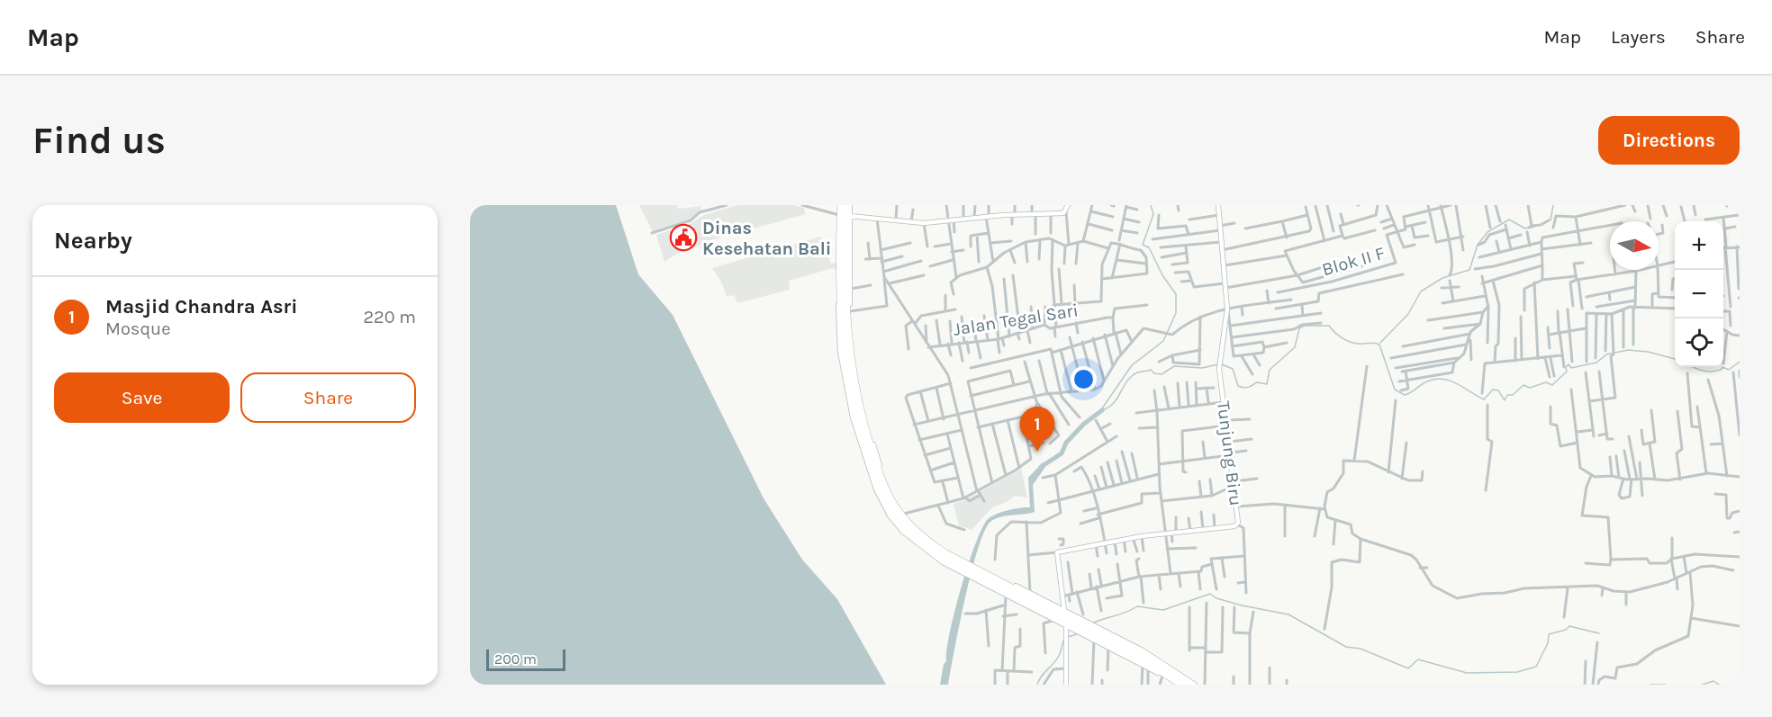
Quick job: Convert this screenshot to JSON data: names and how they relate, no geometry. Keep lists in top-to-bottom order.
{
  "streets": {
    "street": ["Blok II F", "Jalan Tegal Sari", "Tunjung Biru"]
  },
  "places": {
    "public building": ["Dinas Kesehatan Bali"]
  },
  "scale_bar": "200 m",
  "north": "right",
  "page": {
    "header": "Map",
    "nav": ["Map", "Layers", "Share"],
    "buttons": [
      "Directions",
      ["Save", "Share"]
    ],
    "title": "Find us",
    "heading": "Nearby",
    "map_buttons": ["+", "−"],
    "list": [
      {
        "mark": "1",
        "name": "Masjid Chandra Asri",
        "note": "Mosque",
        "value": "220 m"
      }
    ],
    "pins": "1",
    "scale": "200 m"
  }
}
